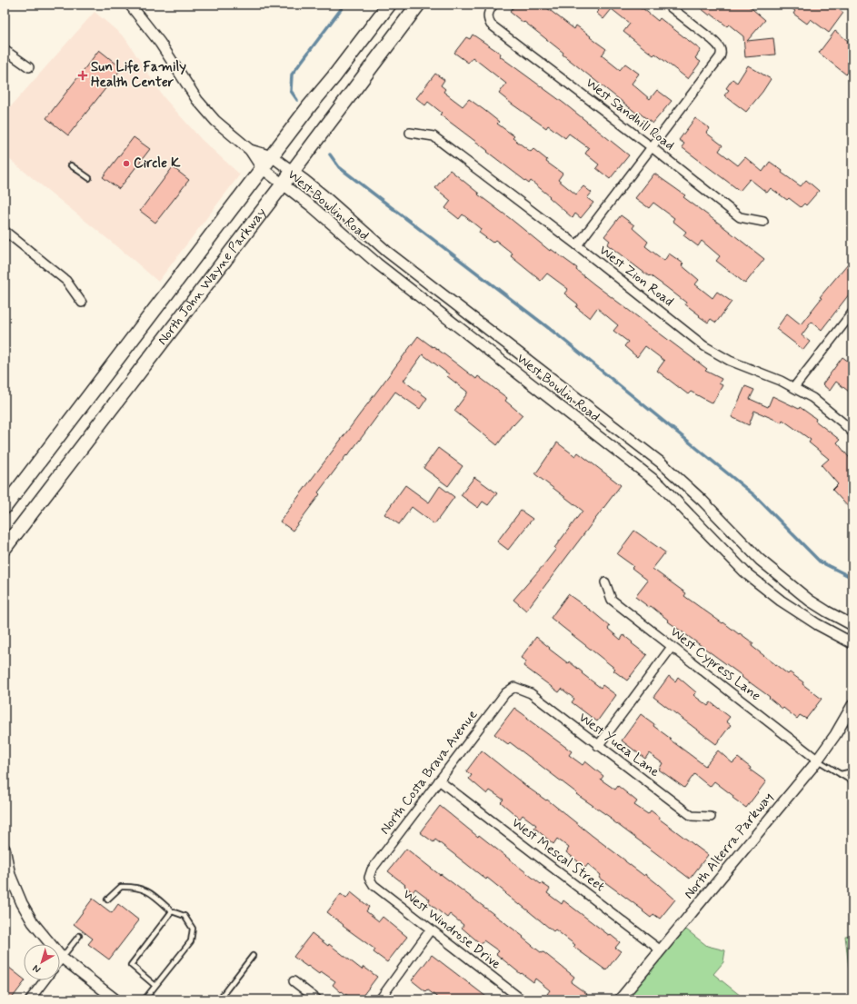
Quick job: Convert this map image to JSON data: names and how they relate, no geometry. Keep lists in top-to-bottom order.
{
  "streets": {
    "highway": ["North John Wayne Parkway"],
    "street": [
      "West Sandhill Road",
      "West Bowlin Road",
      "West Zion Road",
      "West Cypress Lane",
      "West Yucca Lane",
      "North Costa Brava Avenue",
      "North Alterra Parkway",
      "West Mescal Street",
      "West Windrose Drive"
    ]
  },
  "crossings": [
    ["West Bowlin Road", "North John Wayne Parkway"],
    ["West Cypress Lane", "North Alterra Parkway"],
    ["West Yucca Lane", "North Costa Brava Avenue"],
    ["North Costa Brava Avenue", "West Mescal Street"],
    ["North Costa Brava Avenue", "West Windrose Drive"],
    ["North Alterra Parkway", "West Mescal Street"]
  ],
  "places": {
    "health": ["Sun Life Family Health Center"],
    "other": ["Circle K"]
  },
  "north": "bottom left"
}
